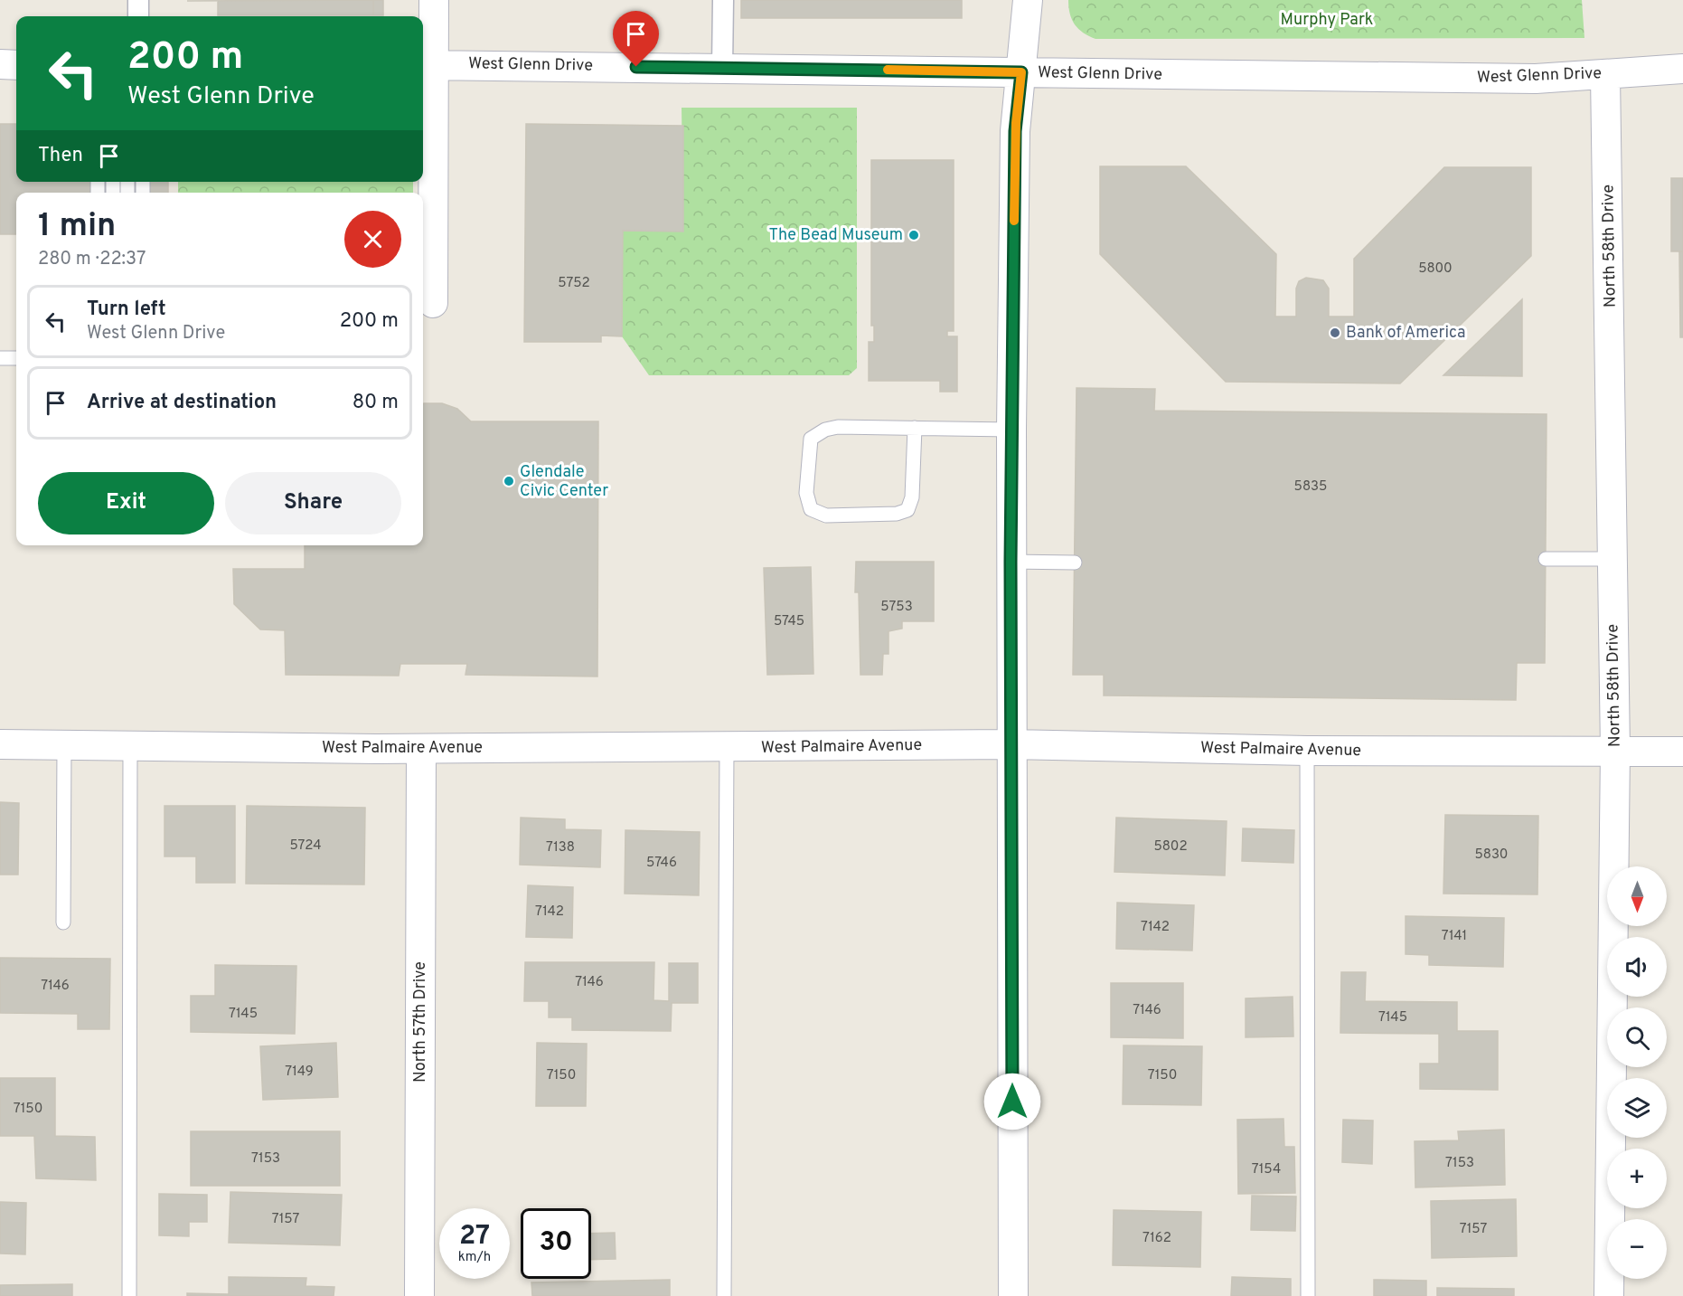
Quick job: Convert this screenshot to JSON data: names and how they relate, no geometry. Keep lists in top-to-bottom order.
{
  "streets": {
    "street": [
      "West Glenn Drive",
      "North 58th Drive",
      "West Palmaire Avenue",
      "North 57th Drive"
    ]
  },
  "crossings": [
    ["West Glenn Drive", "North 58th Drive"],
    ["North 58th Drive", "West Palmaire Avenue"],
    ["West Palmaire Avenue", "North 57th Drive"]
  ],
  "parks": ["Murphy Park"],
  "places": ["The Bead Museum", "Bank of America", "Glendale Civic Center"],
  "house_numbers": [
    "5800",
    "5752",
    "5835",
    "5753",
    "5745",
    "5724",
    "5802",
    "7138",
    "5830",
    "5746",
    "7142",
    "7142",
    "7141",
    "7146",
    "7146",
    "7146",
    "7145",
    "7145",
    "7149",
    "7150",
    "7150",
    "7150",
    "7153",
    "7153",
    "7154",
    "7157",
    "7157",
    "7162"
  ],
  "north": "bottom",
  "page": {
    "turn": ["200 m", "West Glenn Drive"],
    "then": "Then",
    "heading": ["1 min", "280 m · 22:37"],
    "list": [
      {
        "name": "Turn left",
        "note": "West Glenn Drive",
        "value": "200 m"
      },
      {
        "name": "Arrive at destination",
        "value": "80 m"
      }
    ],
    "buttons": ["Exit", "Share"],
    "map_buttons": ["+", "−"],
    "speed": "27 km/h",
    "limit": "30"
  }
}
